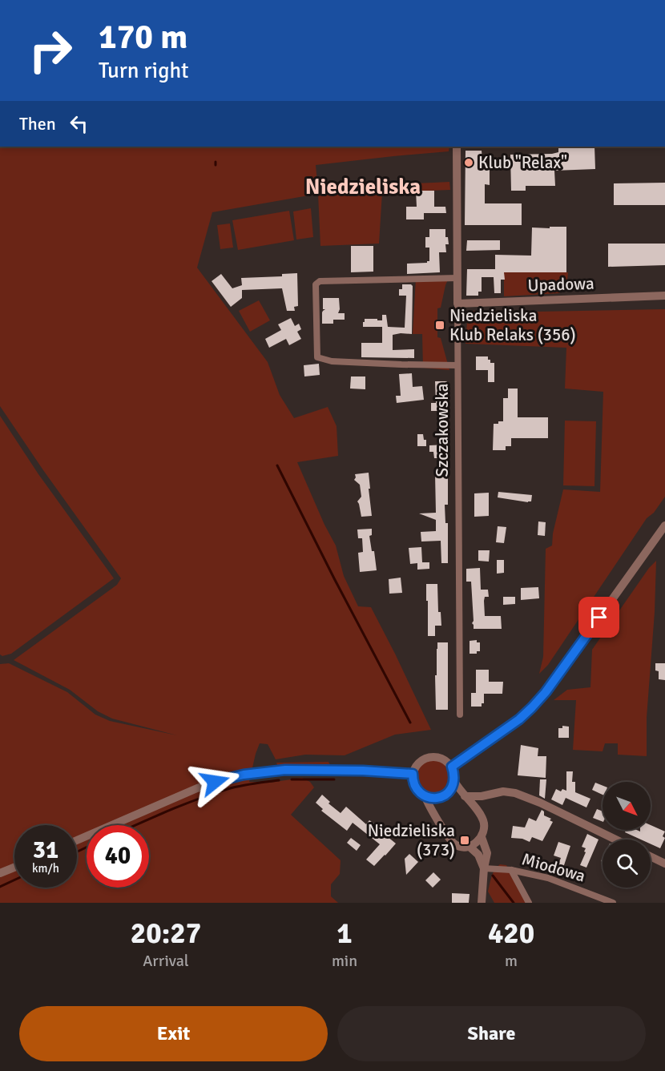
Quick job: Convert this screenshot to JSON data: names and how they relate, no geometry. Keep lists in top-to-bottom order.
{
  "streets": {
    "street": ["Upadowa", "Szczakowska", "Miodowa"]
  },
  "crossings": [
    ["Upadowa", "Szczakowska"]
  ],
  "districts": ["Niedzieliska"],
  "places": {
    "other": ["Klub \"Relax\""],
    "transit": ["Niedzieliska Klub Relaks (356)", "Niedzieliska (373)"]
  },
  "north": "bottom right",
  "page": {
    "turn": ["170 m", "Turn right"],
    "then": "Then",
    "speed": "31 km/h",
    "limit": "40",
    "eta": [
      "20:27",
      "Arrival",
      "1",
      "min",
      "420",
      "m"
    ],
    "buttons": ["Exit", "Share"]
  }
}
